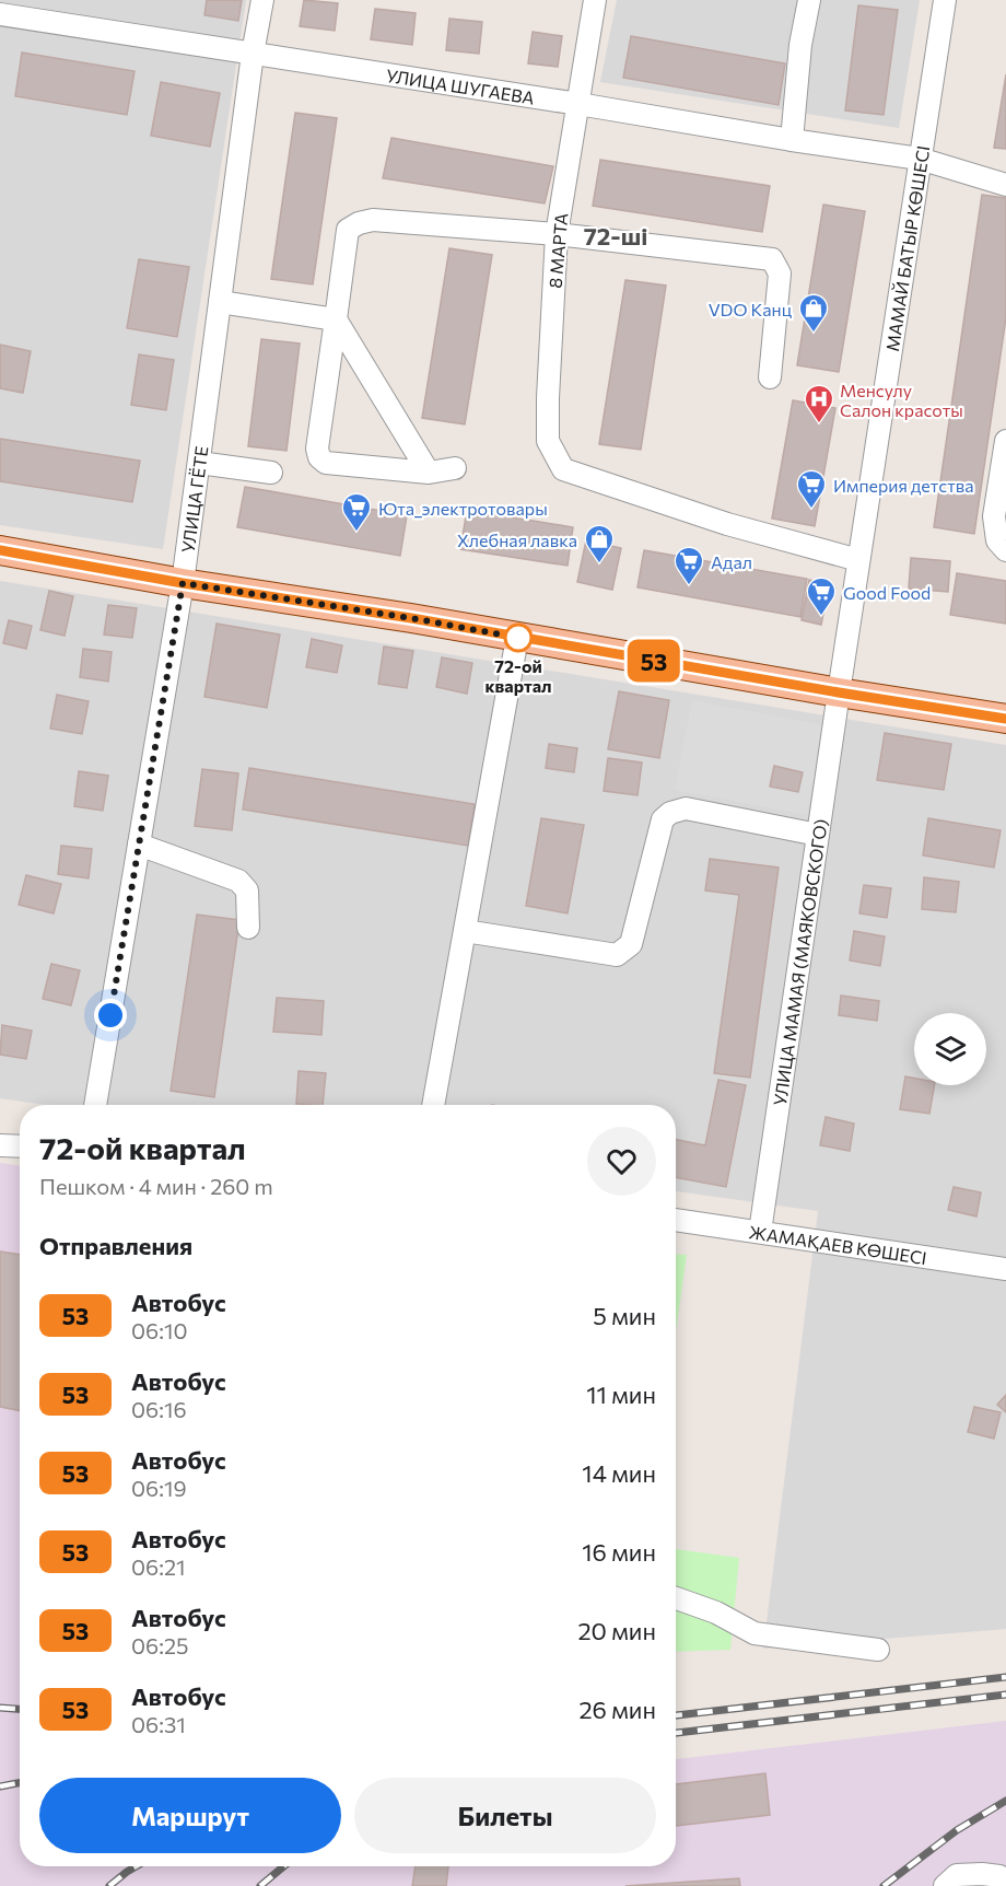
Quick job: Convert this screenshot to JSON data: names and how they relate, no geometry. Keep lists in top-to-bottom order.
{
  "streets": {
    "street": [
      "УЛИЦА ШУГАЕВА",
      "МАМАЙ БАТЫР КӨШЕСІ",
      "8 МАРТА",
      "УЛИЦА ГЁТЕ",
      "УЛИЦА МАМАЯ (МАЯКОВСКОГО)",
      "ЖАМАҚАЕВ КӨШЕСІ"
    ]
  },
  "crossings": [
    ["УЛИЦА ШУГАЕВА", "МАМАЙ БАТЫР КӨШЕСІ"],
    ["УЛИЦА ШУГАЕВА", "8 МАРТА"],
    ["УЛИЦА ШУГАЕВА", "УЛИЦА ГЁТЕ"],
    ["МАМАЙ БАТЫР КӨШЕСІ", "8 МАРТА"],
    ["МАМАЙ БАТЫР КӨШЕСІ", "УЛИЦА МАМАЯ (МАЯКОВСКОГО)"],
    ["УЛИЦА МАМАЯ (МАЯКОВСКОГО)", "ЖАМАҚАЕВ КӨШЕСІ"]
  ],
  "districts": ["72-ші"],
  "places": {
    "shop": ["VDO Канц", "Хлебная лавка"],
    "hospital": ["Менсулу Салон красоты"],
    "supermarket": [
      "Империя детства",
      "Юта_электротовары",
      "Адал",
      "Good Food"
    ],
    "other": ["72-ой квартал"]
  },
  "lines": ["bus line 53"],
  "page": {
    "on_map": "53",
    "heading": [
      ["72-ой квартал", "Пешком · 4 мин · 260 m"],
      "Отправления"
    ],
    "list": [
      {
        "mark": "53",
        "name": "Автобус",
        "note": "06:10",
        "value": "5 мин"
      },
      {
        "mark": "53",
        "name": "Автобус",
        "note": "06:16",
        "value": "11 мин"
      },
      {
        "mark": "53",
        "name": "Автобус",
        "note": "06:19",
        "value": "14 мин"
      },
      {
        "mark": "53",
        "name": "Автобус",
        "note": "06:21",
        "value": "16 мин"
      },
      {
        "mark": "53",
        "name": "Автобус",
        "note": "06:25",
        "value": "20 мин"
      },
      {
        "mark": "53",
        "name": "Автобус",
        "note": "06:31",
        "value": "26 мин"
      }
    ],
    "buttons": ["Маршрут", "Билеты"]
  }
}
